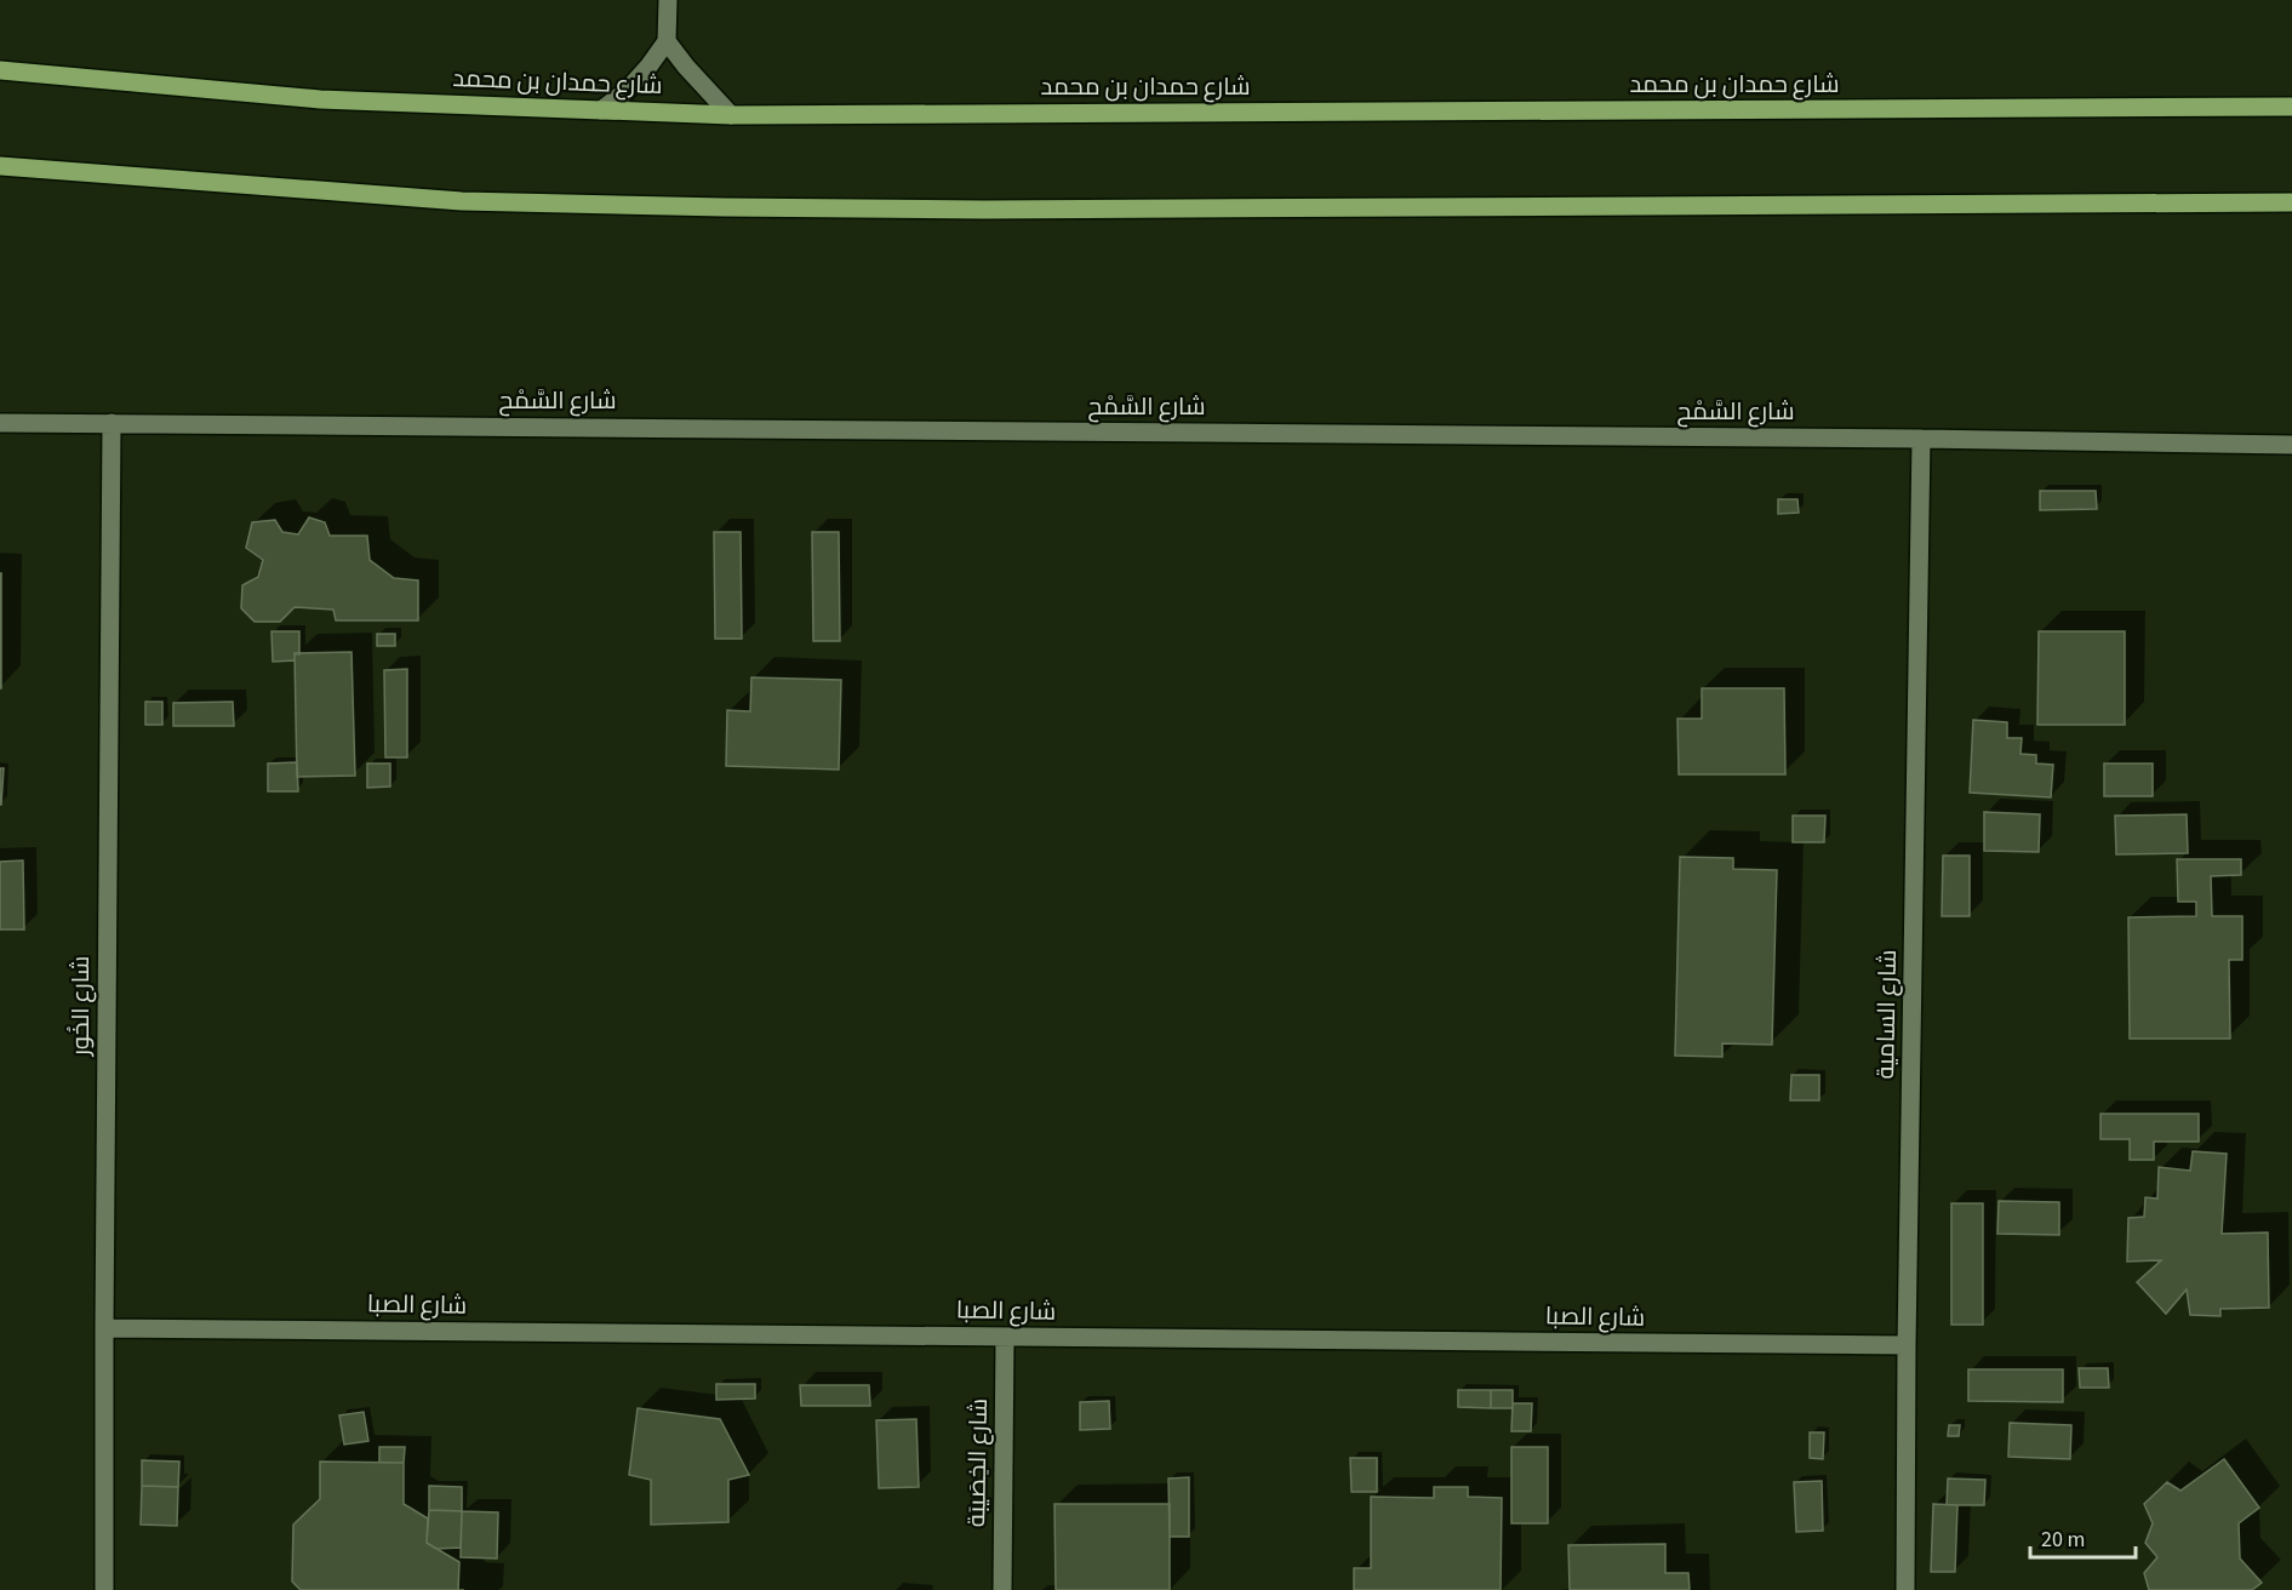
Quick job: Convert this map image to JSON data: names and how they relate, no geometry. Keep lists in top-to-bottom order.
{
  "streets": {
    "main road": ["شارع حمدان بن محمد"],
    "street": [
      "شارع السَّمْح",
      "شارع الخُور",
      "شارع السامية",
      "شارع الصبا",
      "شارع الخِصَيبَة"
    ]
  },
  "crossings": [
    ["شارع السَّمْح", "شارع الخُور"],
    ["شارع السَّمْح", "شارع السامية"],
    ["شارع الخُور", "شارع الصبا"],
    ["شارع السامية", "شارع الصبا"],
    ["شارع الصبا", "شارع الخِصَيبَة"]
  ],
  "scale_bar": "20 m"
}
